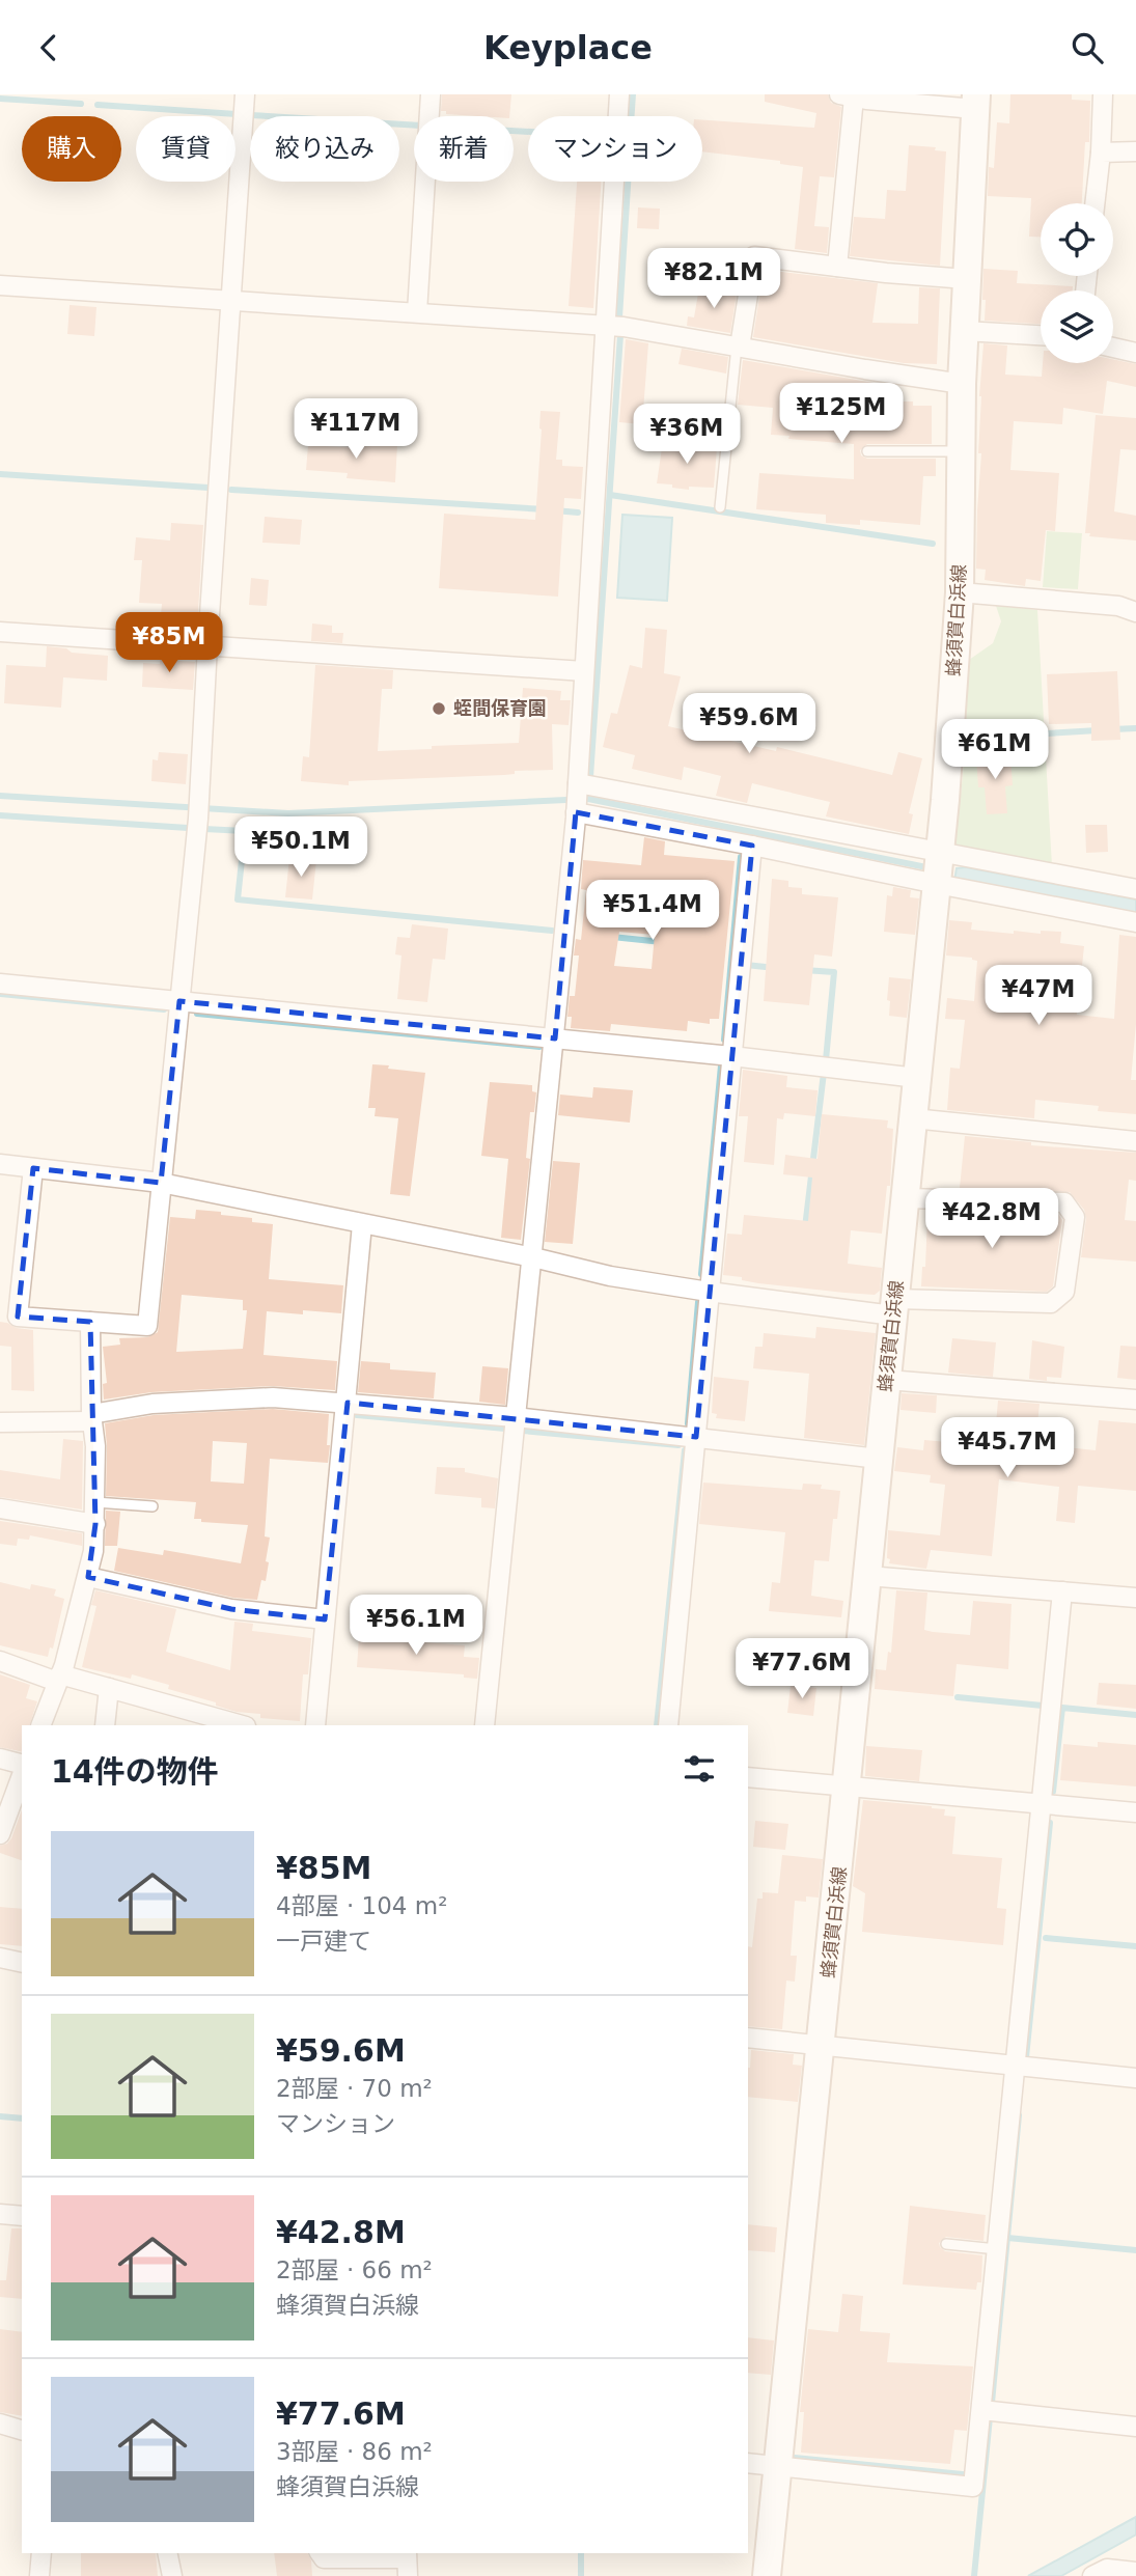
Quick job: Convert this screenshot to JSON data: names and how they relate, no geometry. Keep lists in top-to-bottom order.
{
  "streets": {
    "main road": ["蜂須賀白浜線"]
  },
  "places": ["蛭間保育園"],
  "page": {
    "header": "Keyplace",
    "chip": [
      "購入",
      "賃貸",
      "絞り込み",
      "新着",
      "マンション"
    ],
    "price": [
      "¥82.1M",
      "¥125M",
      "¥117M",
      "¥36M",
      "¥85M",
      "¥59.6M",
      "¥61M",
      "¥50.1M",
      "¥51.4M",
      "¥47M",
      "¥42.8M",
      "¥45.7M",
      "¥56.1M",
      "¥77.6M"
    ],
    "heading": "14件の物件",
    "list": [
      {
        "name": "¥85M",
        "note": "4部屋 · 104 m² · 一戸建て"
      },
      {
        "name": "¥59.6M",
        "note": "2部屋 · 70 m² · マンション"
      },
      {
        "name": "¥42.8M",
        "note": "2部屋 · 66 m² · 蜂須賀白浜線"
      },
      {
        "name": "¥77.6M",
        "note": "3部屋 · 86 m² · 蜂須賀白浜線"
      }
    ]
  }
}
